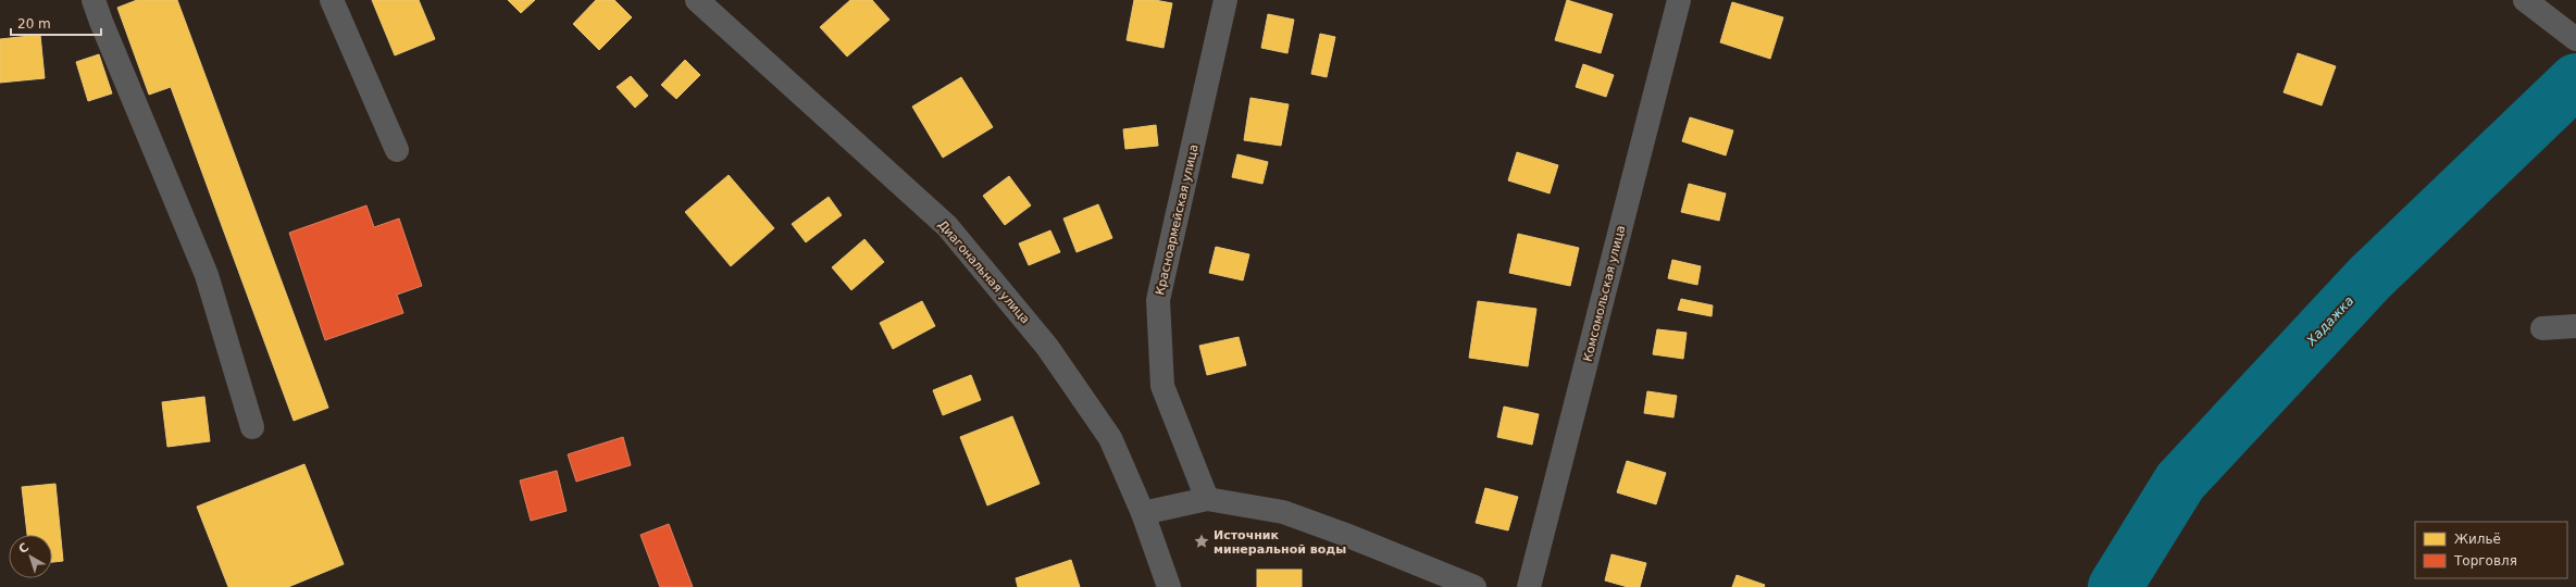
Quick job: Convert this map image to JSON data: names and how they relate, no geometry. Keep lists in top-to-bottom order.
{
  "streets": {
    "street": ["Красноармейская улица", "Диагональная улица", "Комсомольская улица"]
  },
  "water": ["Хадажка"],
  "places": {
    "place": ["Источник минеральной воды"]
  },
  "legend": ["Жильё", "Торговля"],
  "scale_bar": "20 m",
  "north": "top left"
}
